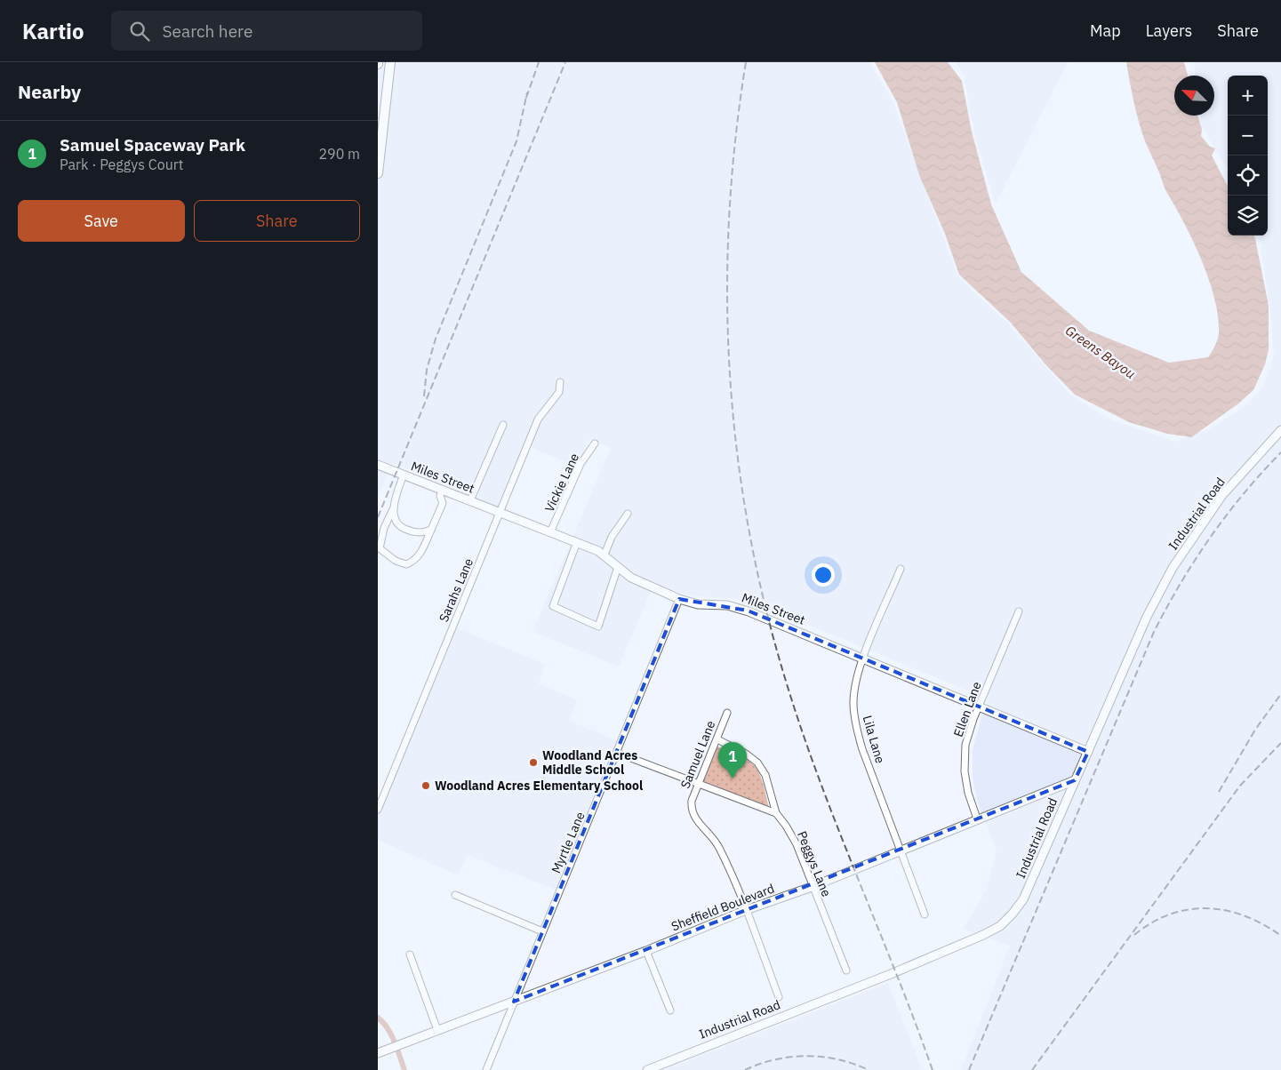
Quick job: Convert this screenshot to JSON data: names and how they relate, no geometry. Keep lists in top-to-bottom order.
{
  "streets": {
    "street": [
      "Miles Street",
      "Vickie Lane",
      "Industrial Road",
      "Sarahs Lane",
      "Ellen Lane",
      "Lila Lane",
      "Samuel Lane",
      "Myrtle Lane",
      "Peggys Lane",
      "Sheffield Boulevard"
    ]
  },
  "crossings": [
    ["Miles Street", "Vickie Lane"],
    ["Miles Street", "Industrial Road"],
    ["Miles Street", "Sarahs Lane"],
    ["Miles Street", "Ellen Lane"],
    ["Miles Street", "Lila Lane"],
    ["Miles Street", "Myrtle Lane"],
    ["Industrial Road", "Sheffield Boulevard"],
    ["Ellen Lane", "Sheffield Boulevard"],
    ["Lila Lane", "Sheffield Boulevard"],
    ["Samuel Lane", "Peggys Lane"],
    ["Samuel Lane", "Sheffield Boulevard"],
    ["Myrtle Lane", "Sheffield Boulevard"],
    ["Peggys Lane", "Sheffield Boulevard"]
  ],
  "water": ["Greens Bayou"],
  "places": ["Woodland Acres Middle School", "Woodland Acres Elementary School"],
  "north": "top left",
  "page": {
    "header": "Kartio",
    "search": "Search here",
    "nav": ["Map", "Layers", "Share"],
    "heading": "Nearby",
    "map_buttons": ["+", "−"],
    "list": [
      {
        "mark": "1",
        "name": "Samuel Spaceway Park",
        "note": "Park · Peggys Court",
        "value": "290 m"
      }
    ],
    "buttons": ["Save", "Share"],
    "pins": "1"
  }
}
